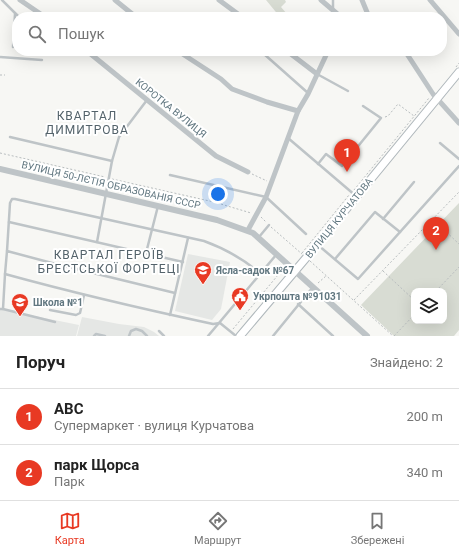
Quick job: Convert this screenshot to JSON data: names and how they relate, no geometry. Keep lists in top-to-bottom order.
{
  "streets": {
    "main road": ["ВУЛИЦЯ КУРЧАТОВА"],
    "street": ["КОРОТКА ВУЛИЦЯ", "ВУЛИЦЯ 50-ЛЄТІЯ ОБРАЗОВАНІЯ СССР"]
  },
  "crossings": [
    ["ВУЛИЦЯ 50-ЛЄТІЯ ОБРАЗОВАНІЯ СССР", "ВУЛИЦЯ КУРЧАТОВА"]
  ],
  "districts": ["КВАРТАЛ ДИМИТРОВА", "КВАРТАЛ ГЕРОЇВ БРЕСТСЬКОЇ ФОРТЕЦІ"],
  "places": {
    "school or university": ["Ясла-садок №67", "Школа №1"],
    "public building": ["Укрпошта №91031"]
  },
  "page": {
    "search": "Пошук",
    "pins": ["1", "2"],
    "heading": ["Поруч", "Знайдено: 2"],
    "list": [
      {
        "mark": "1",
        "name": "ABC",
        "note": "Супермаркет · вулиця Курчатова",
        "value": "200 m"
      },
      {
        "mark": "2",
        "name": "парк Щорса",
        "note": "Парк",
        "value": "340 m"
      }
    ],
    "nav": ["Карта", "Маршрут", "Збережені"]
  }
}
